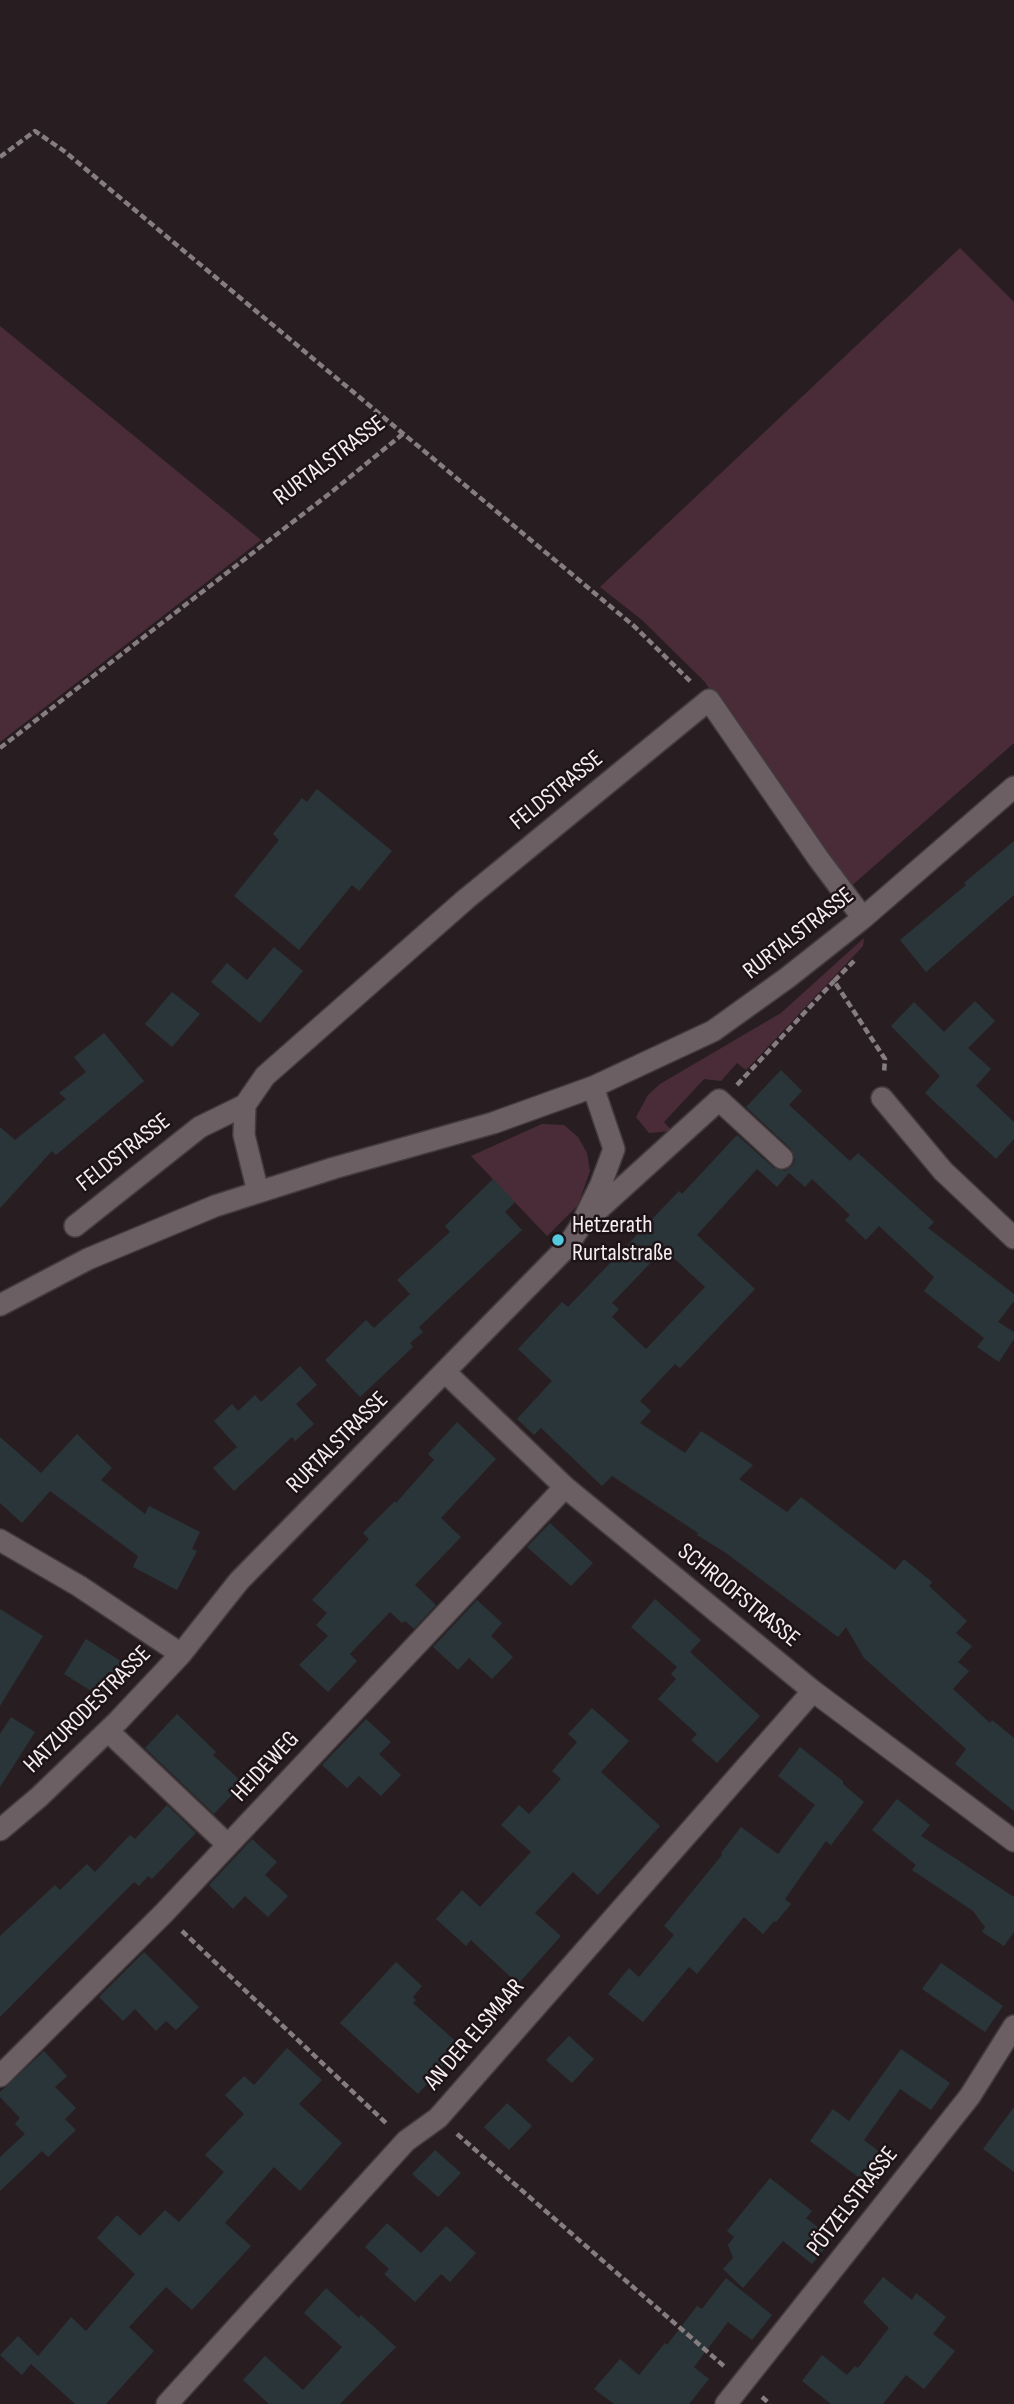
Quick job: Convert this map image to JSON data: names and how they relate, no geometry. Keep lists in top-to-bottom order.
{
  "streets": {
    "street": [
      "RURTALSTRASSE",
      "FELDSTRASSE",
      "SCHROOFSTRASSE",
      "HATZURODESTRASSE",
      "HEIDEWEG",
      "AN DER ELSMAAR",
      "PÖTZELSTRASSE"
    ]
  },
  "crossings": [
    ["RURTALSTRASSE", "FELDSTRASSE"],
    ["RURTALSTRASSE", "SCHROOFSTRASSE"],
    ["RURTALSTRASSE", "HATZURODESTRASSE"],
    ["SCHROOFSTRASSE", "HEIDEWEG"],
    ["SCHROOFSTRASSE", "AN DER ELSMAAR"]
  ],
  "places": ["Hetzerath Rurtalstraße"]
}
